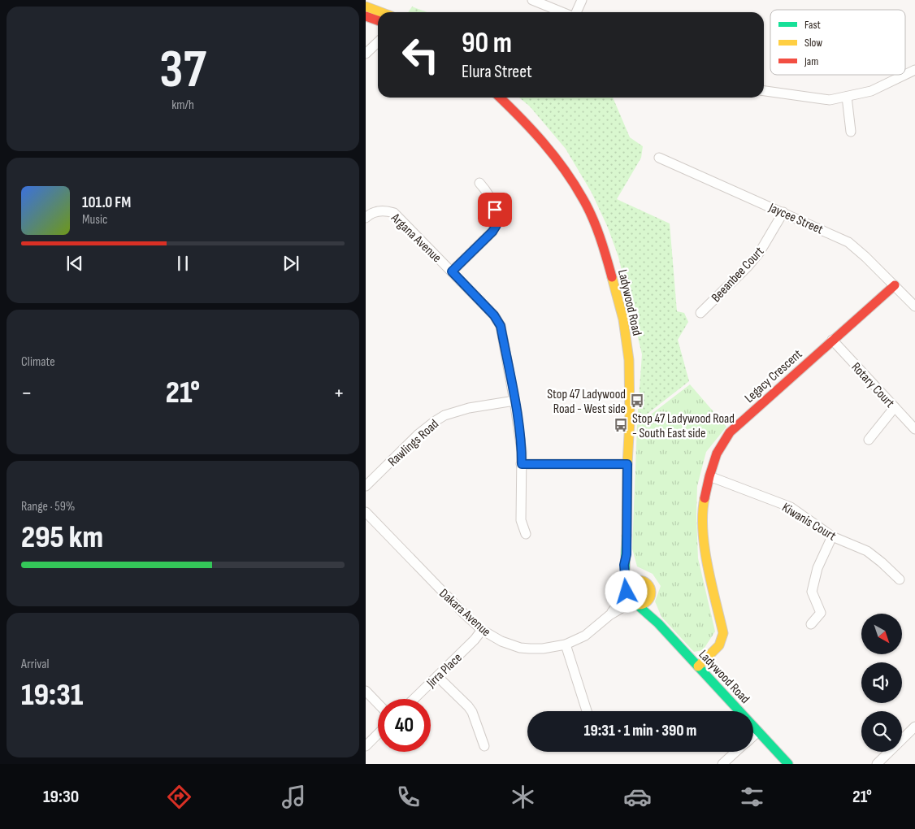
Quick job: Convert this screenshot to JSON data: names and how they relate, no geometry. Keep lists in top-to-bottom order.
{
  "streets": {
    "street": [
      "Jaycee Street",
      "Argana Avenue",
      "Beeanbee Court",
      "Ladywood Road",
      "Legacy Crescent",
      "Rotary Court",
      "Rawlings Road",
      "Kiwanis Court",
      "Dakara Avenue",
      "Jirra Place"
    ]
  },
  "crossings": [
    ["Jaycee Street", "Beeanbee Court"],
    ["Jaycee Street", "Legacy Crescent"],
    ["Argana Avenue", "Rawlings Road"],
    ["Ladywood Road", "Legacy Crescent"],
    ["Ladywood Road", "Dakara Avenue"],
    ["Legacy Crescent", "Rotary Court"],
    ["Legacy Crescent", "Kiwanis Court"],
    ["Dakara Avenue", "Jirra Place"]
  ],
  "places": {
    "bus stop": ["Stop 47 Ladywood Road - West side", "Stop 47 Ladywood Road - South East side"]
  },
  "legend": ["Fast", "Slow", "Jam"],
  "north": "bottom right",
  "page": {
    "tile": [
      ["37", "km/h"],
      "Climate",
      ["Range · 59%", "295 km"],
      ["Arrival", "19:31"]
    ],
    "turn": ["90 m", "Elura Street"],
    "song": ["101.0 FM", "Music"],
    "heat": ["−", "21°", "+"],
    "limit": "40",
    "trip": "19:31 · 1 min · 390 m",
    "tabs": ["19:30", "21°"]
  }
}
